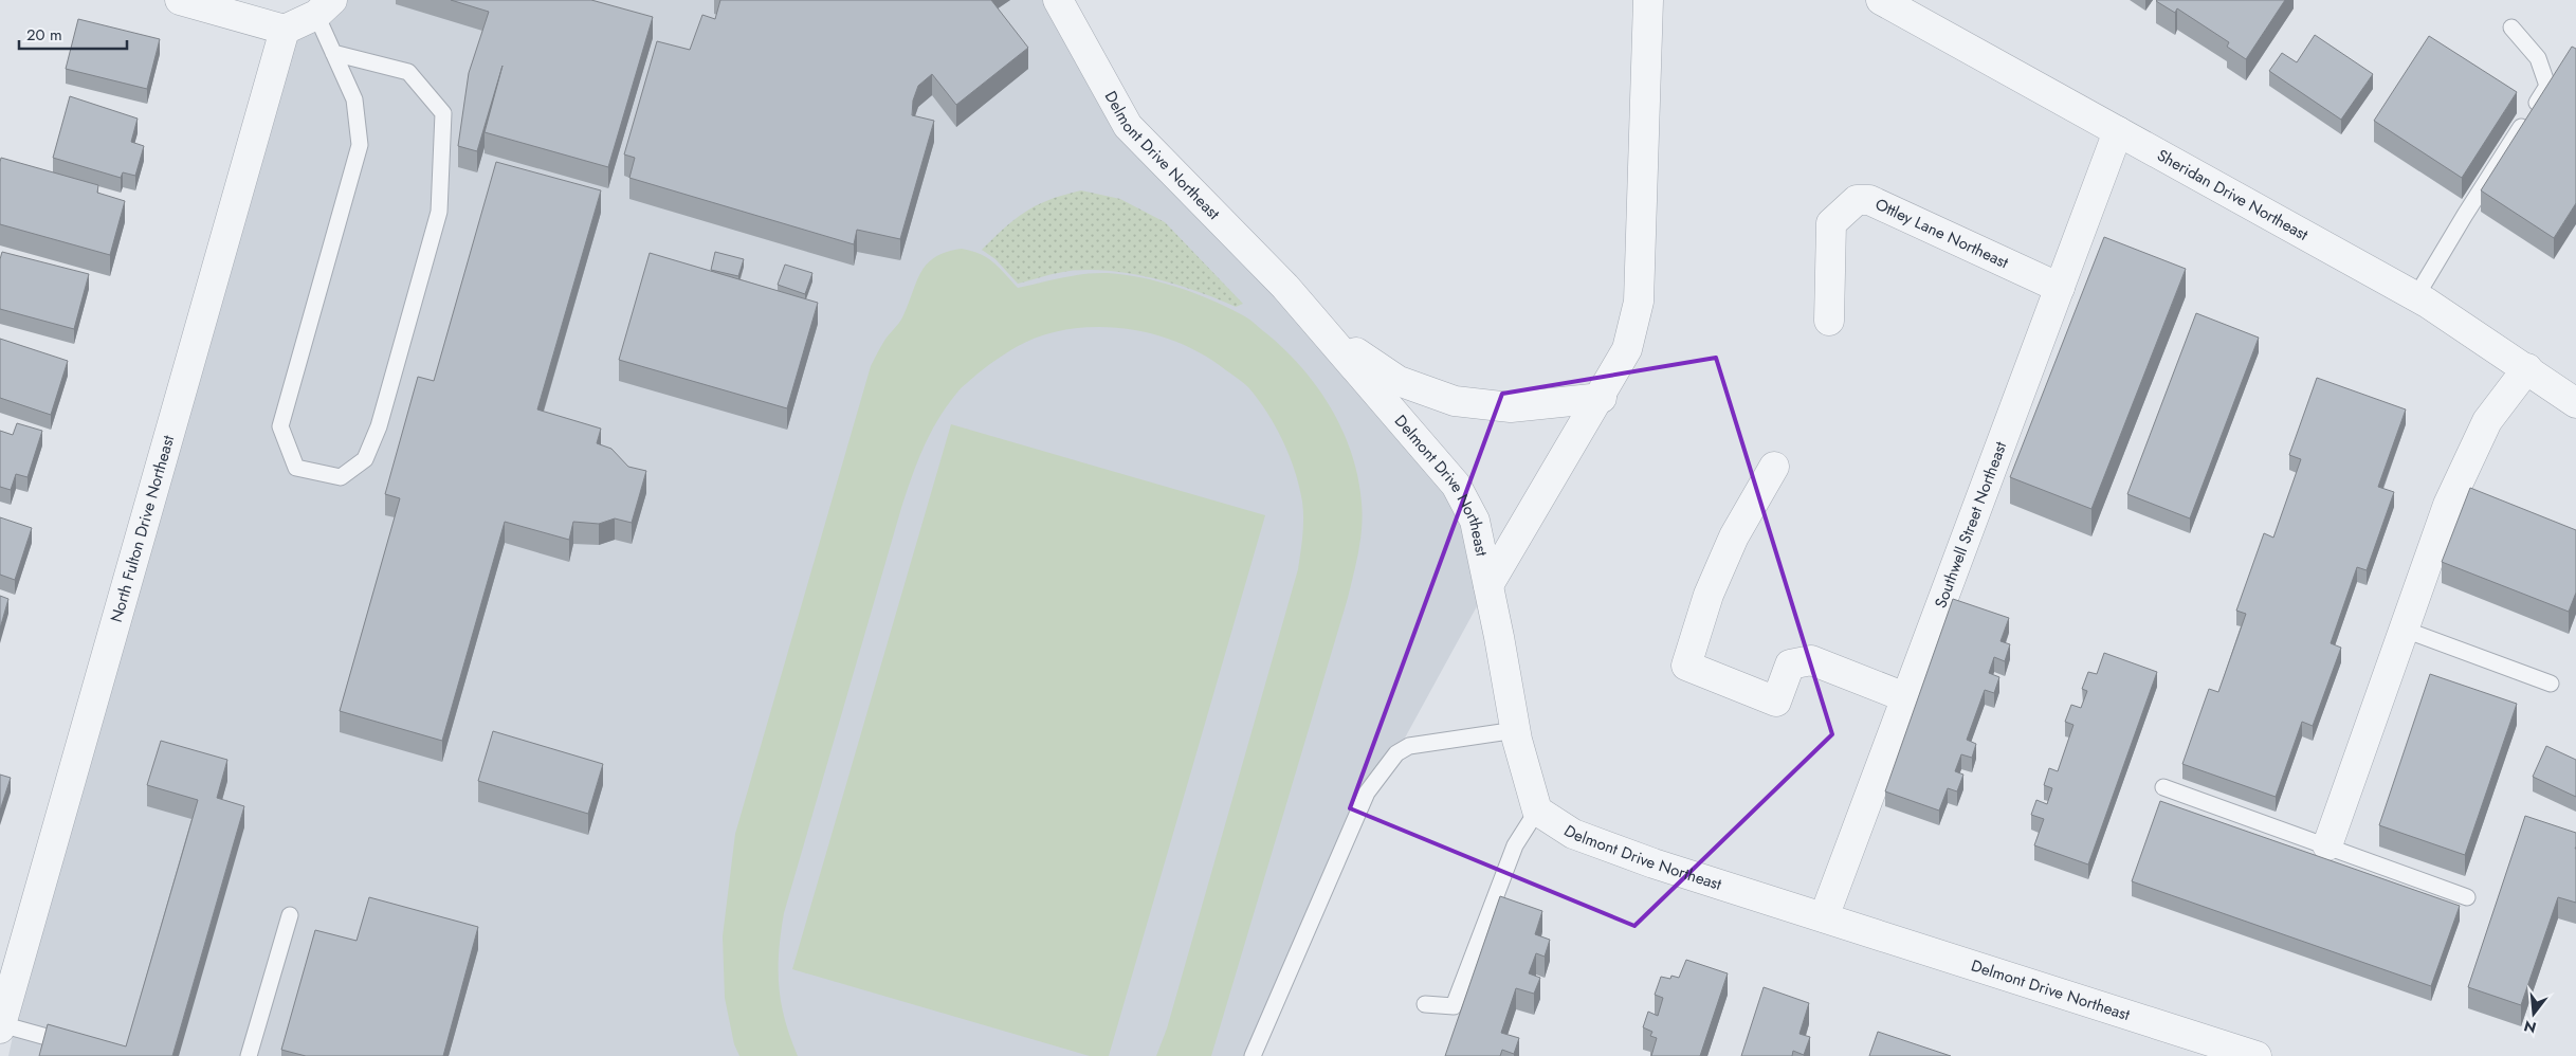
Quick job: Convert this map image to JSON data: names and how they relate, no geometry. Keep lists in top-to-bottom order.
{
  "streets": {
    "street": [
      "Delmont Drive Northeast",
      "Sheridan Drive Northeast",
      "Ottley Lane Northeast",
      "Southwell Street Northeast",
      "North Fulton Drive Northeast"
    ]
  },
  "crossings": [
    ["Delmont Drive Northeast", "Southwell Street Northeast"],
    ["Sheridan Drive Northeast", "Southwell Street Northeast"],
    ["Ottley Lane Northeast", "Southwell Street Northeast"]
  ],
  "scale_bar": "20 m",
  "north": "bottom"
}
